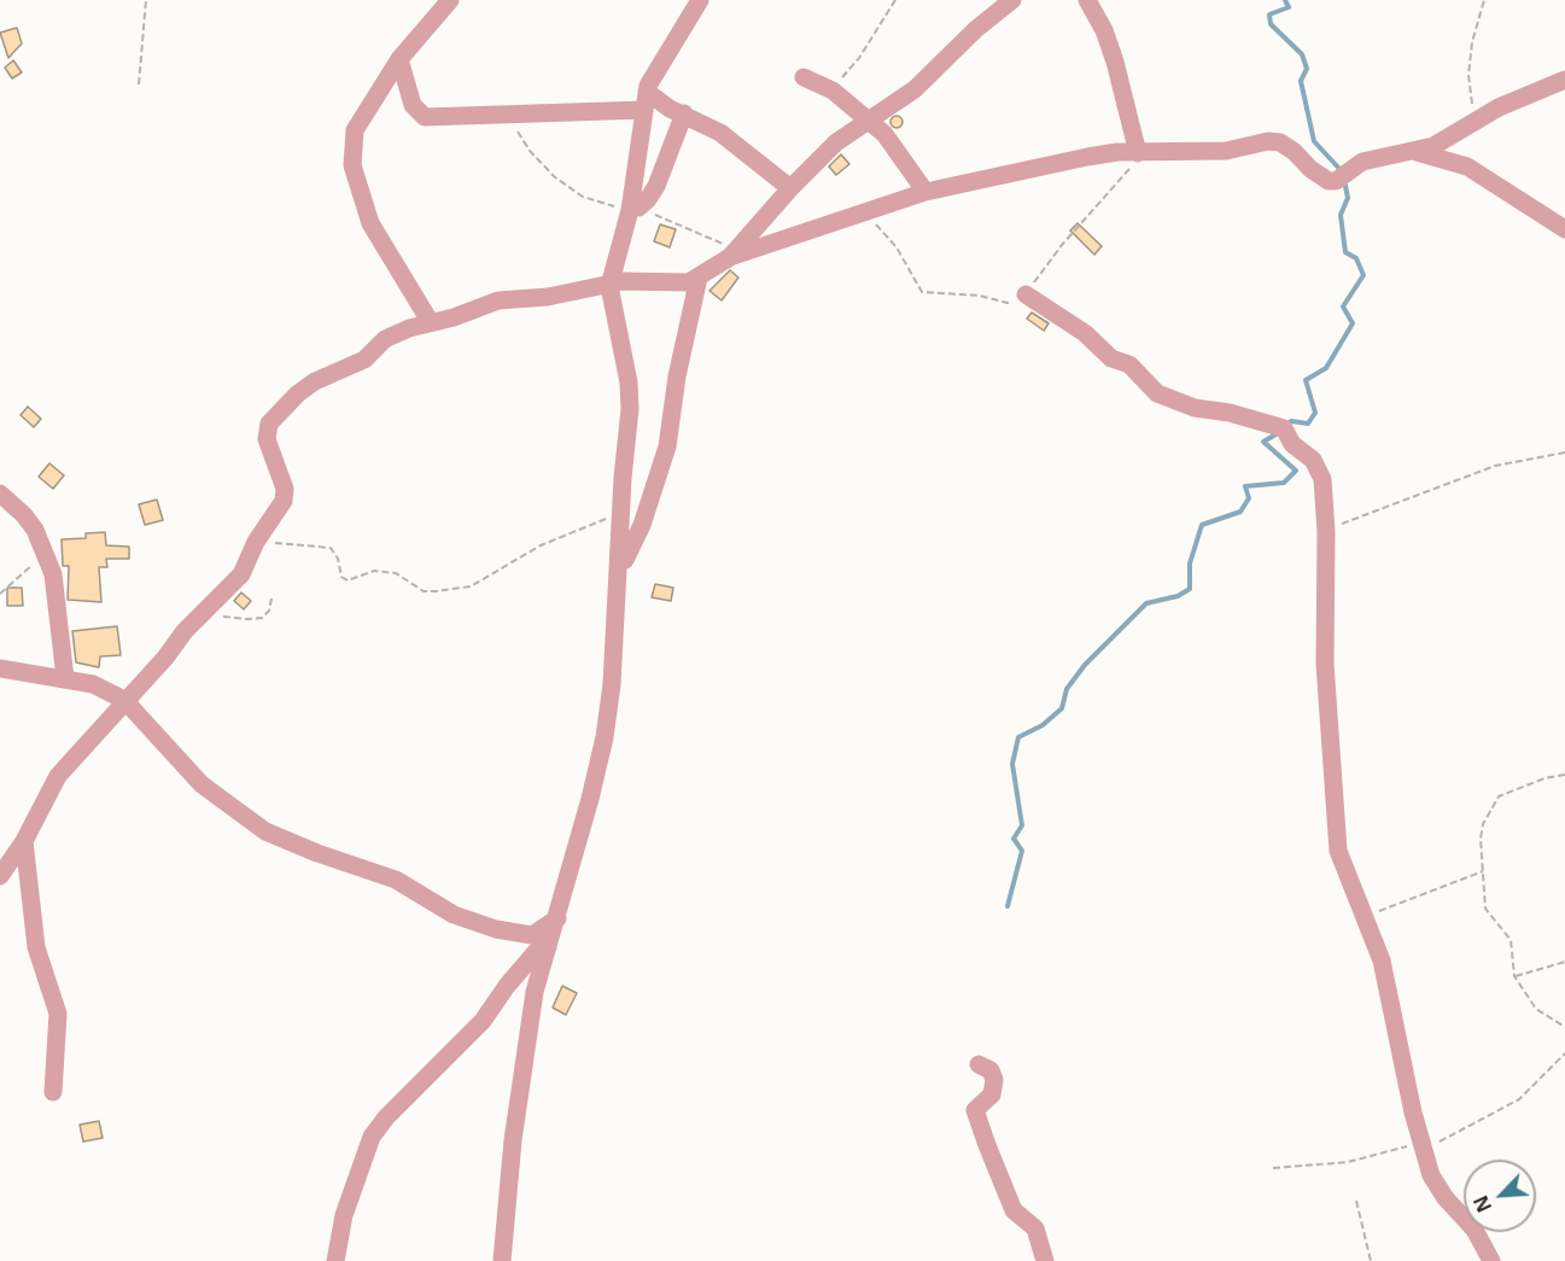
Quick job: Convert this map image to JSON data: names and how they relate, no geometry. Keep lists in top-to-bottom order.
{
  "north": "bottom left"
}
